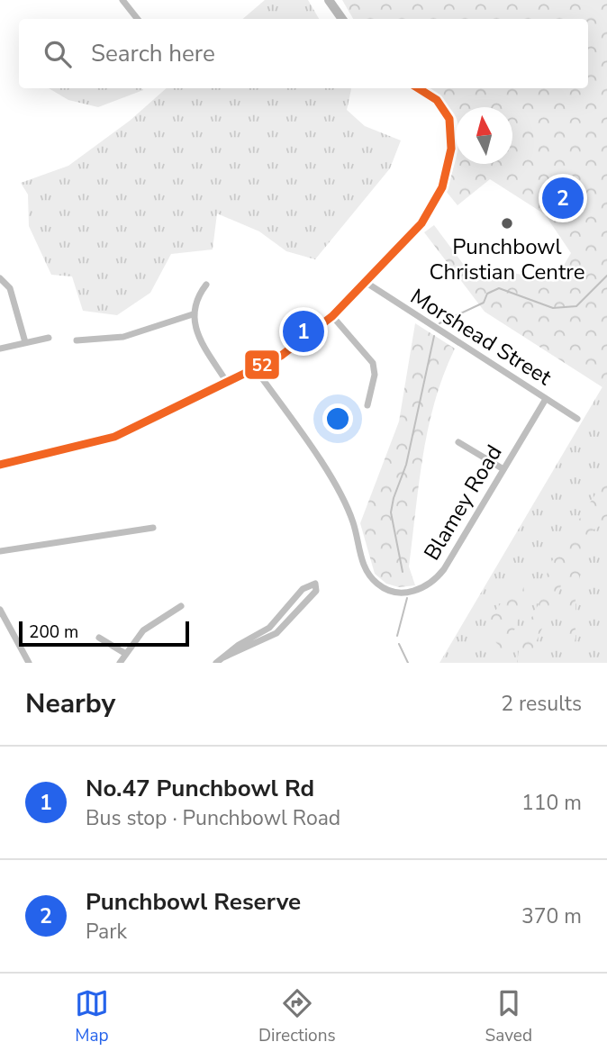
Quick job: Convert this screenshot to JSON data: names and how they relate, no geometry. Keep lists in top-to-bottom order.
{
  "streets": {
    "street": ["Morshead Street", "Blamey Road"]
  },
  "crossings": [
    ["Morshead Street", "Blamey Road"]
  ],
  "places": ["Punchbowl Christian Centre"],
  "lines": ["transit line 52"],
  "scale_bar": "200 m",
  "north": "top",
  "page": {
    "search": "Search here",
    "pins": ["2", "1"],
    "scale": "200 m",
    "heading": ["Nearby", "2 results"],
    "list": [
      {
        "mark": "1",
        "name": "No.47 Punchbowl Rd",
        "note": "Bus stop · Punchbowl Road",
        "value": "110 m"
      },
      {
        "mark": "2",
        "name": "Punchbowl Reserve",
        "note": "Park",
        "value": "370 m"
      }
    ],
    "nav": ["Map", "Directions", "Saved"]
  }
}
